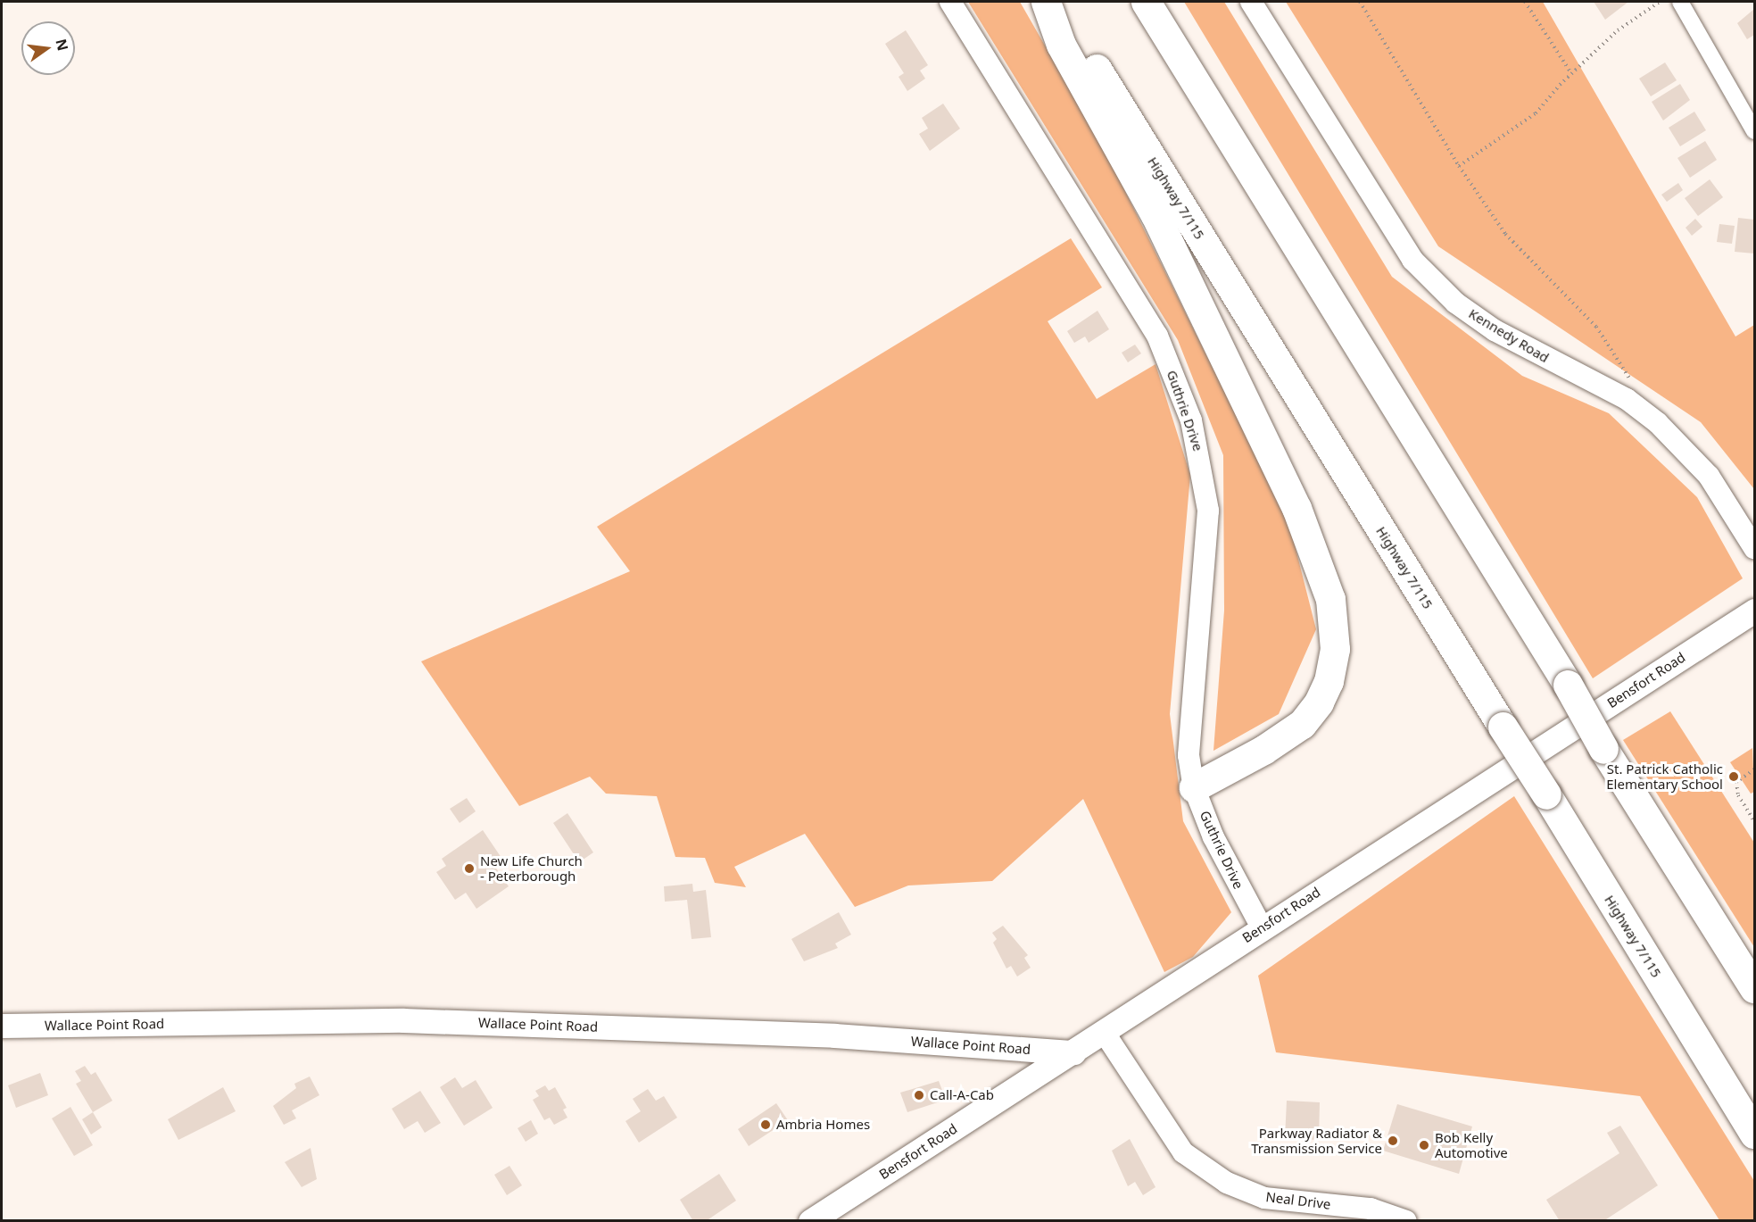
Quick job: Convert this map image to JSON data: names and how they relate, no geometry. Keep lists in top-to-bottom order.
{
  "streets": {
    "highway": ["Highway 7/115"],
    "main road": ["Bensfort Road", "Wallace Point Road"],
    "street": ["Kennedy Road", "Guthrie Drive", "Neal Drive"]
  },
  "crossings": [
    ["Guthrie Drive", "Bensfort Road"],
    ["Bensfort Road", "Wallace Point Road"],
    ["Bensfort Road", "Neal Drive"]
  ],
  "places": [
    "St. Patrick Catholic Elementary School",
    "New Life Church - Peterborough",
    "Call-A-Cab",
    "Ambria Homes",
    "Parkway Radiator & Transmission Service",
    "Bob Kelly Automotive"
  ],
  "north": "right"
}
